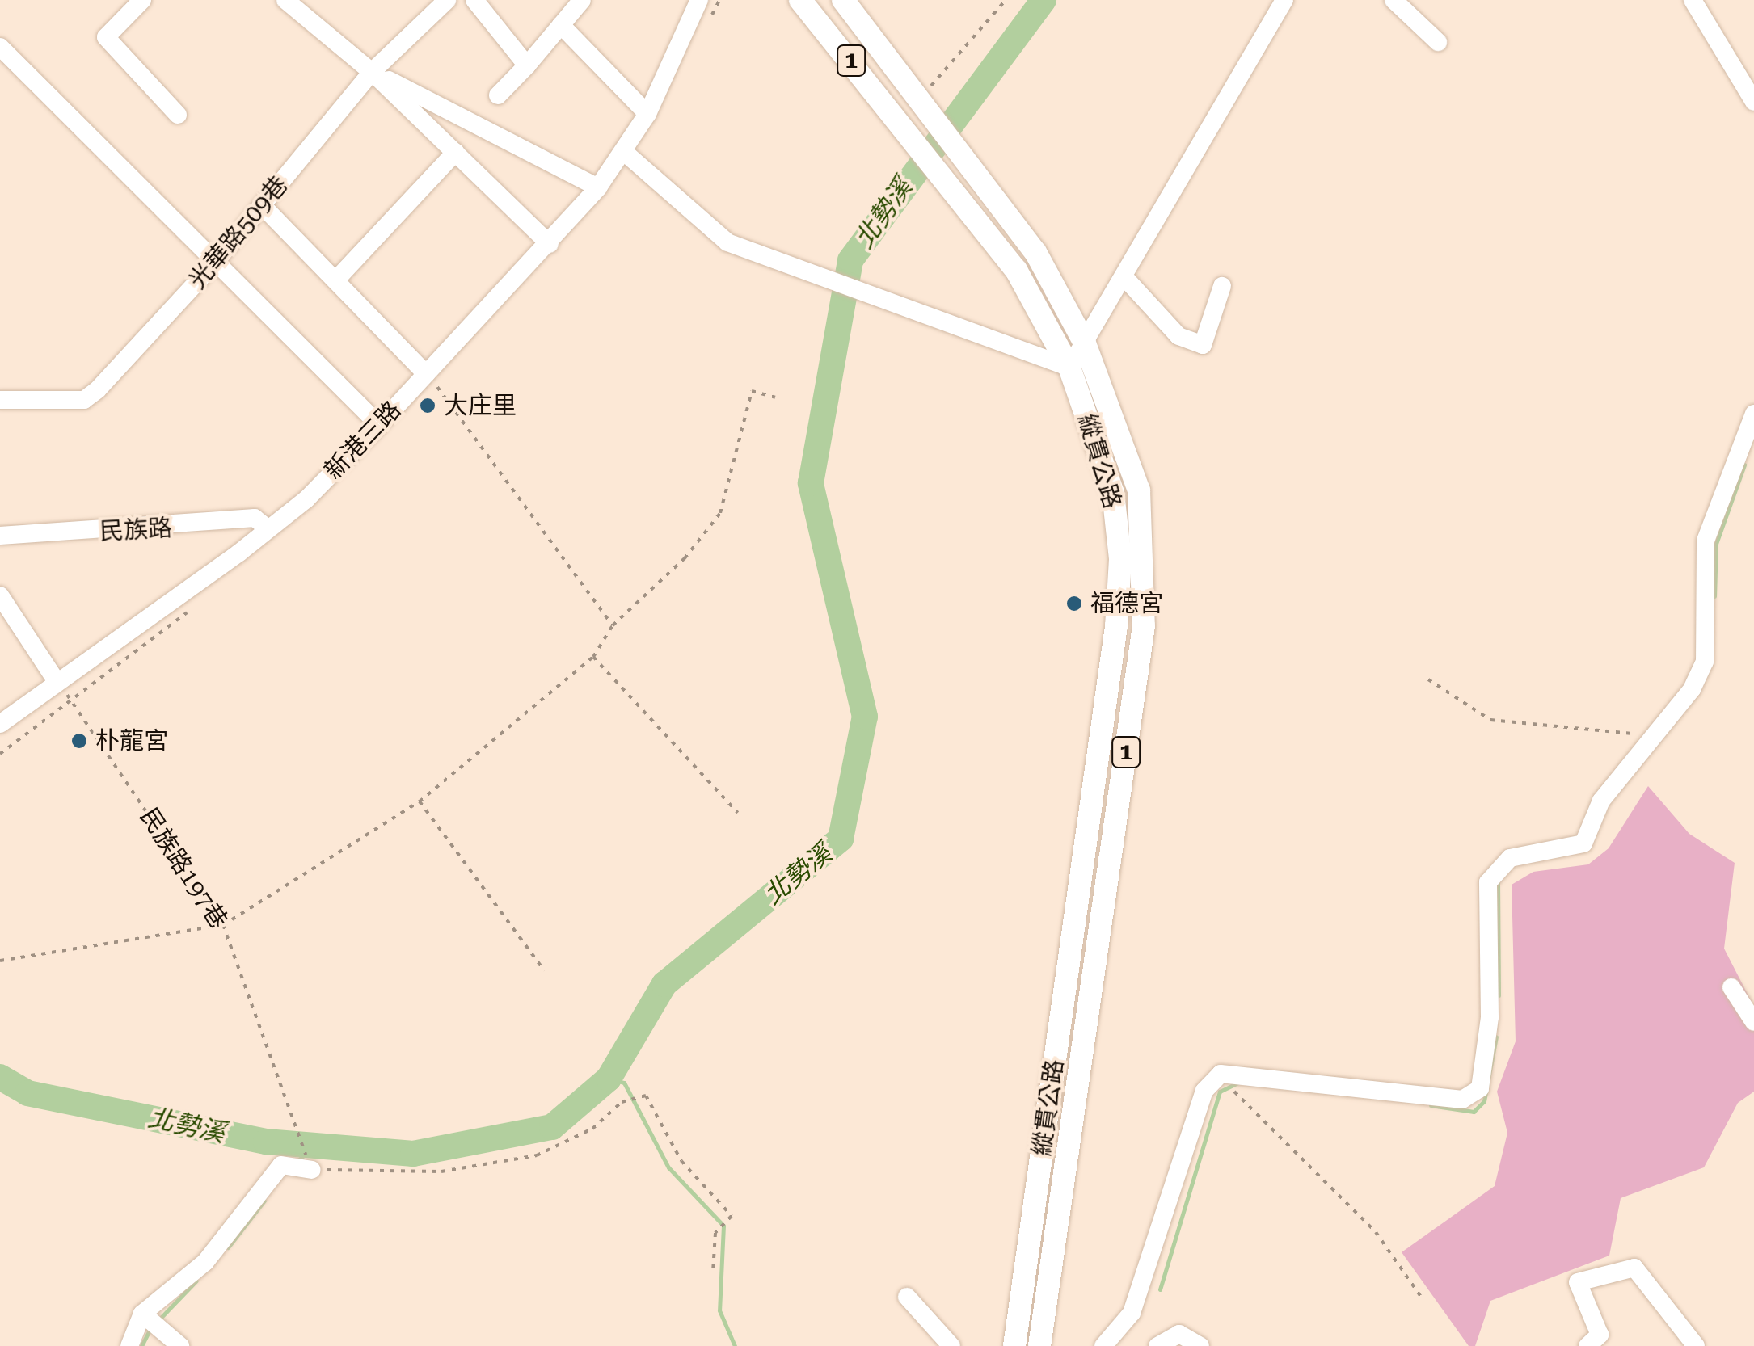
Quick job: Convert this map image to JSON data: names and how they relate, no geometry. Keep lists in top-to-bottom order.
{
  "streets": {
    "main road": ["1", "縱貫公路"],
    "street": ["光華路509巷", "新港三路", "民族路"],
    "path": ["民族路197巷"]
  },
  "crossings": [
    ["1", "縱貫公路"],
    ["新港三路", "民族路"],
    ["新港三路", "民族路197巷"]
  ],
  "water": ["北勢溪"],
  "places": ["大庄里", "福德宮", "朴龍宮"]
}
